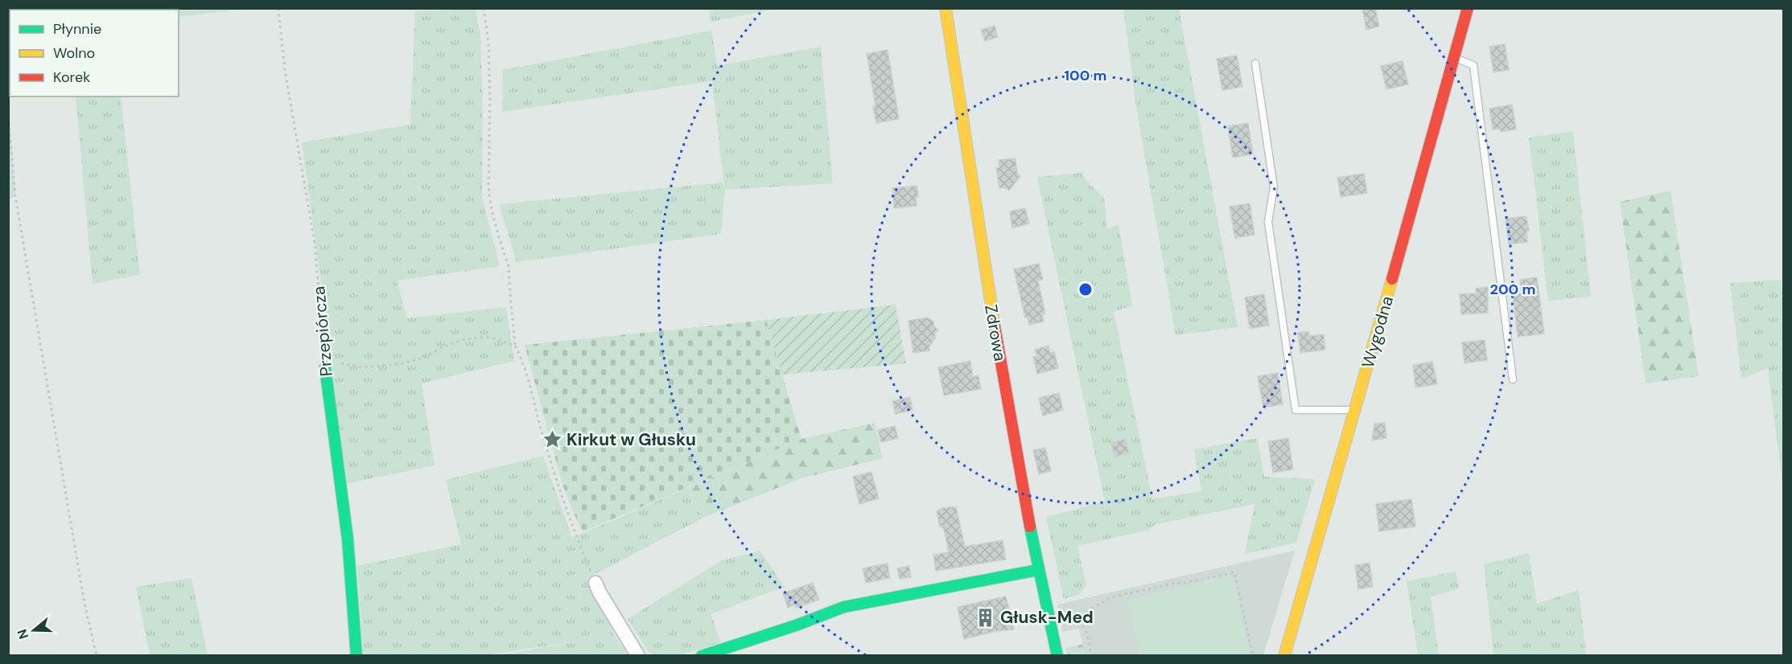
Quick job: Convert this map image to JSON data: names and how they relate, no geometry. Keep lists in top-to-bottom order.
{
  "streets": {
    "street": ["Przepiórcza", "Wygodna", "Zdrowa"]
  },
  "places": {
    "place": ["Kirkut w Głusku"],
    "building": ["Głusk-Med"]
  },
  "legend": ["Płynnie", "Wolno", "Korek"],
  "north": "left",
  "rings": ["100 m", "200 m"]
}
